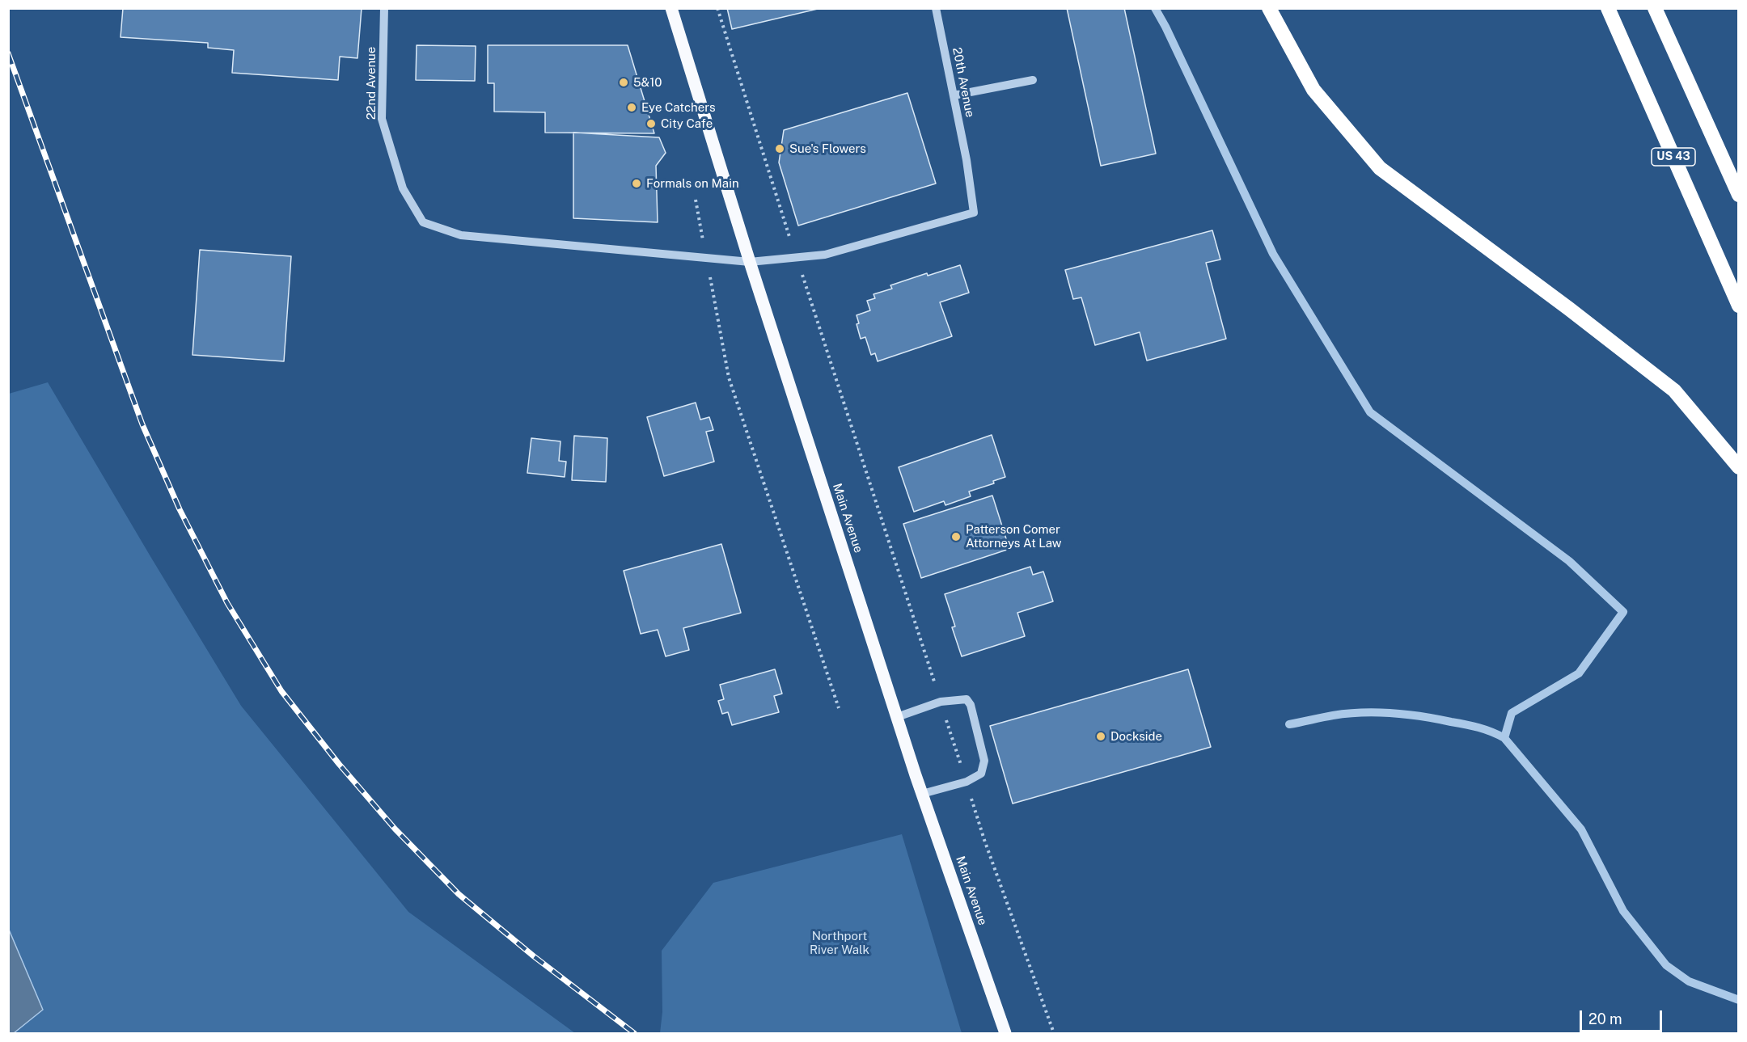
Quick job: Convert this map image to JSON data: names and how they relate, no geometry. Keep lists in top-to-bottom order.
{
  "streets": {
    "highway": ["US 43"],
    "main road": ["Main Avenue"],
    "street": ["20th Avenue", "22nd Avenue"]
  },
  "crossings": [
    ["20th Avenue", "22nd Avenue"],
    ["22nd Avenue", "Main Avenue"]
  ],
  "parks": ["Northport River Walk"],
  "places": [
    "5&10",
    "Eye Catchers",
    "City Cafe",
    "Sue's Flowers",
    "Formals on Main",
    "Patterson Comer Attorneys At Law",
    "Dockside"
  ],
  "scale_bar": "20 m"
}
